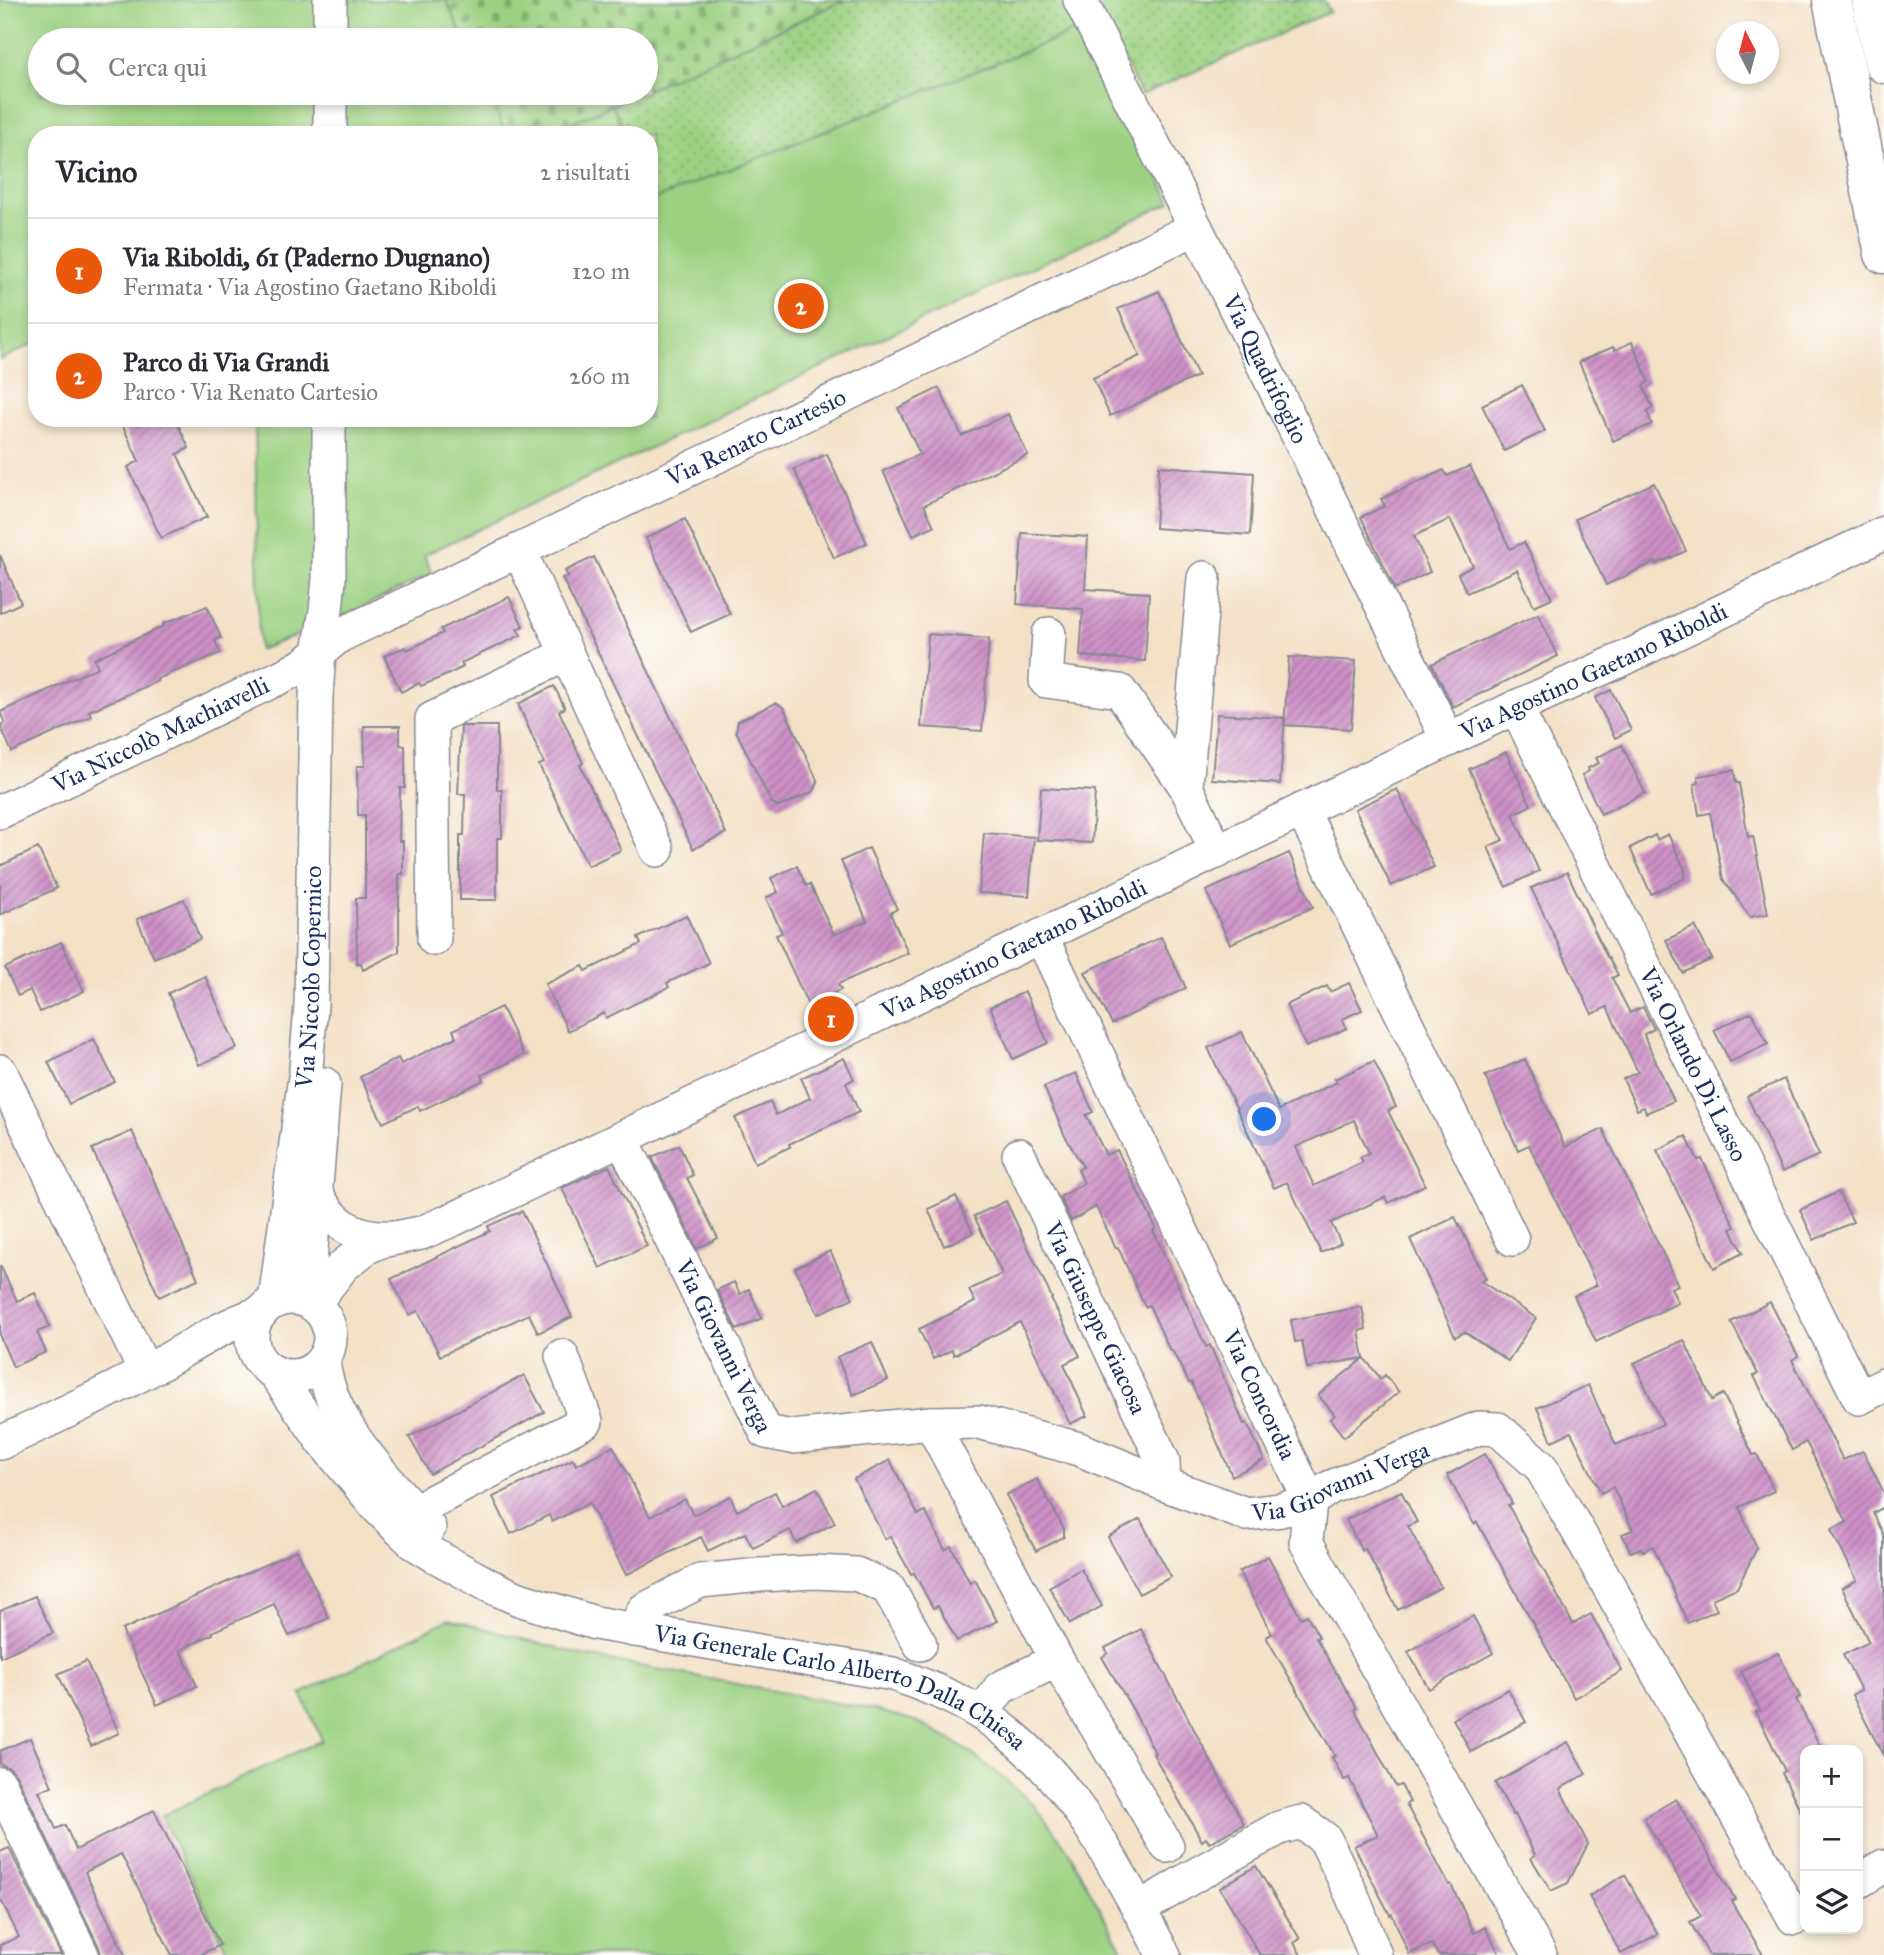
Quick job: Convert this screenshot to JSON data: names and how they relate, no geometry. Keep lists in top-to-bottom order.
{
  "streets": {
    "street": [
      "Via Quadrifoglio",
      "Via Renato Cartesio",
      "Via Agostino Gaetano Riboldi",
      "Via Niccolò Machiavelli",
      "Via Niccolò Copernico",
      "Via Orlando Di Lasso",
      "Via Giuseppe Giacosa",
      "Via Giovanni Verga",
      "Via Concordia",
      "Via Generale Carlo Alberto Dalla Chiesa"
    ]
  },
  "crossings": [
    ["Via Quadrifoglio", "Via Renato Cartesio"],
    ["Via Quadrifoglio", "Via Agostino Gaetano Riboldi"],
    ["Via Renato Cartesio", "Via Niccolò Machiavelli"],
    ["Via Renato Cartesio", "Via Niccolò Copernico"],
    ["Via Agostino Gaetano Riboldi", "Via Niccolò Copernico"],
    ["Via Agostino Gaetano Riboldi", "Via Orlando Di Lasso"],
    ["Via Agostino Gaetano Riboldi", "Via Giovanni Verga"],
    ["Via Agostino Gaetano Riboldi", "Via Concordia"],
    ["Via Niccolò Machiavelli", "Via Niccolò Copernico"],
    ["Via Giuseppe Giacosa", "Via Giovanni Verga"],
    ["Via Giovanni Verga", "Via Concordia"]
  ],
  "north": "top",
  "page": {
    "search": "Cerca qui",
    "heading": ["Vicino", "2 risultati"],
    "list": [
      {
        "mark": "1",
        "name": "Via Riboldi, 61 (Paderno Dugnano)",
        "note": "Fermata · Via Agostino Gaetano Riboldi",
        "value": "120 m"
      },
      {
        "mark": "2",
        "name": "Parco di Via Grandi",
        "note": "Parco · Via Renato Cartesio",
        "value": "260 m"
      }
    ],
    "pins": ["2", "1"],
    "map_buttons": ["+", "−"]
  }
}
